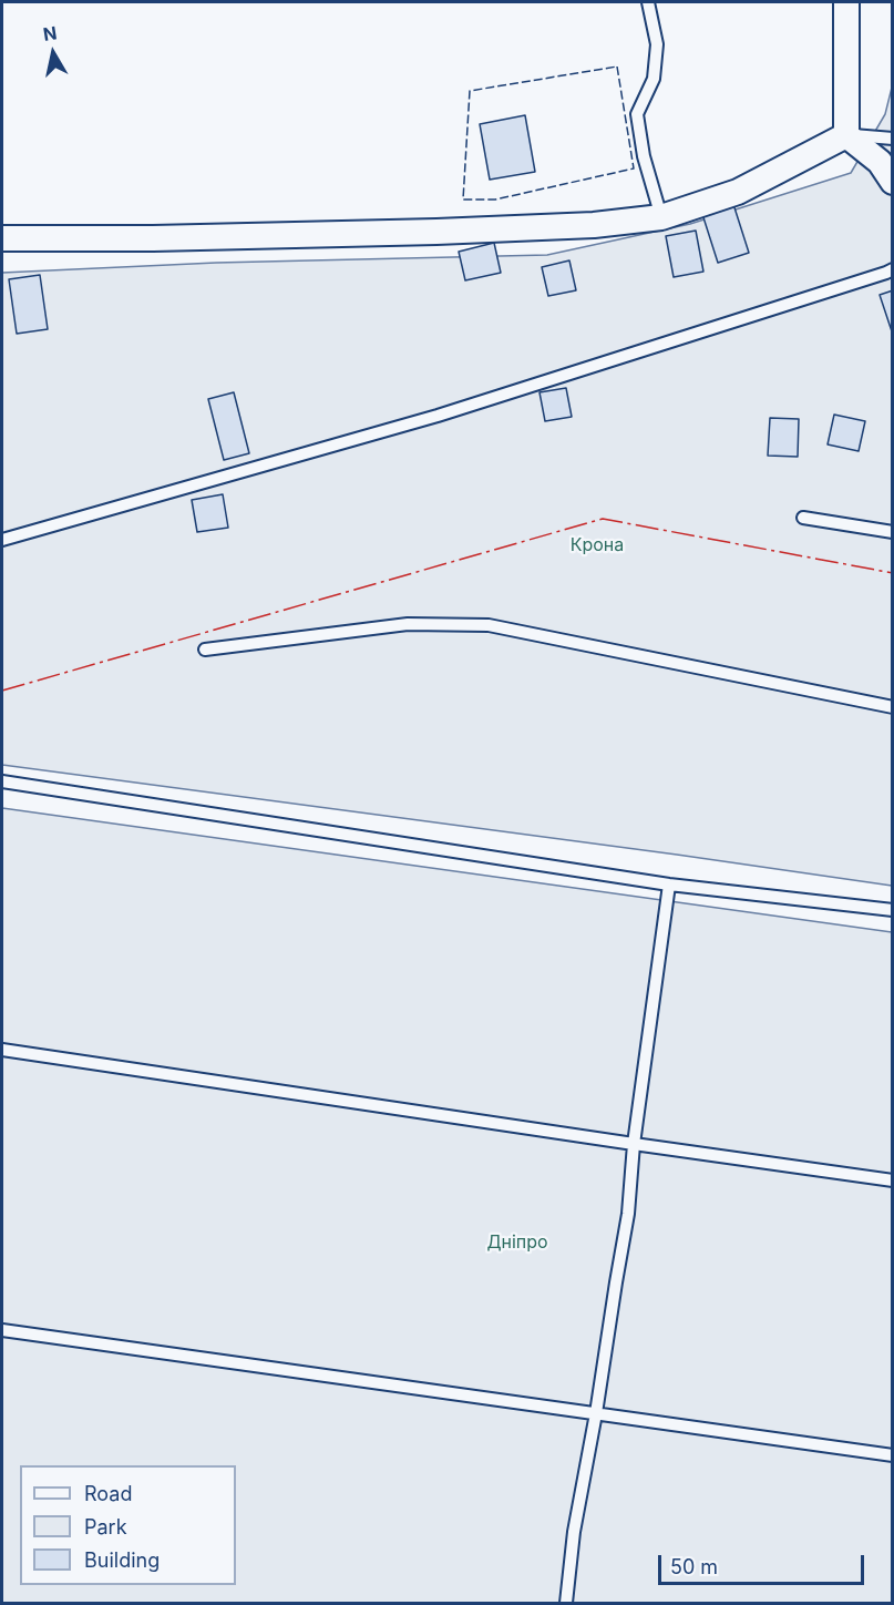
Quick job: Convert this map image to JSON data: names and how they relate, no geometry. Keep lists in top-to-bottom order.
{
  "parks": ["Крона", "Дніпро"],
  "legend": ["Road", "Park", "Building"],
  "scale_bar": "50 m",
  "north": "top"
}
